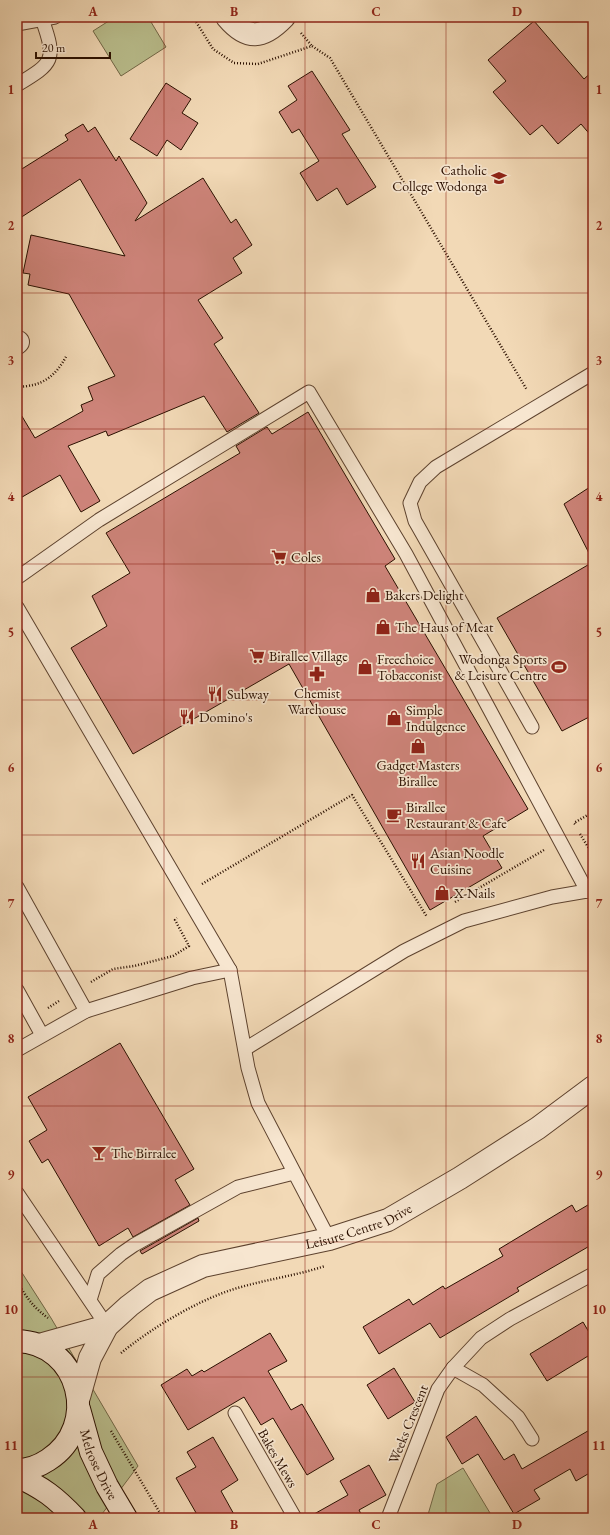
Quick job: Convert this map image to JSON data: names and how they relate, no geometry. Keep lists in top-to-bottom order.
{
  "streets": {
    "street": ["Leisure Centre Drive", "Melrose Drive"],
    "lane": ["Weeks Crescent", "Bakes Mews"]
  },
  "crossings": [
    ["Leisure Centre Drive", "Melrose Drive"]
  ],
  "places": {
    "school or university": ["Catholic College Wodonga"],
    "supermarket": ["Coles", "Birallee Village"],
    "shop": [
      "Bakers Delight",
      "The Haus of Meat",
      "Freechoice Tobacconist",
      "Simple Indulgence",
      "Gadget Masters Birallee",
      "X-Nails"
    ],
    "sports": ["Wodonga Sports & Leisure Centre"],
    "pharmacy": ["Chemist Warehouse"],
    "restaurant": ["Subway", "Domino's", "Asian Noodle Cuisine"],
    "cafe": ["Birallee Restaurant & Cafe"],
    "bar": ["The Birralee"]
  },
  "scale_bar": "20 m",
  "grid": {
    "columns": [
      "A",
      "B",
      "C",
      "D"
    ],
    "rows": [
      "1",
      "2",
      "3",
      "4",
      "5",
      "6",
      "7",
      "8",
      "9",
      "10",
      "11"
    ]
  }
}
